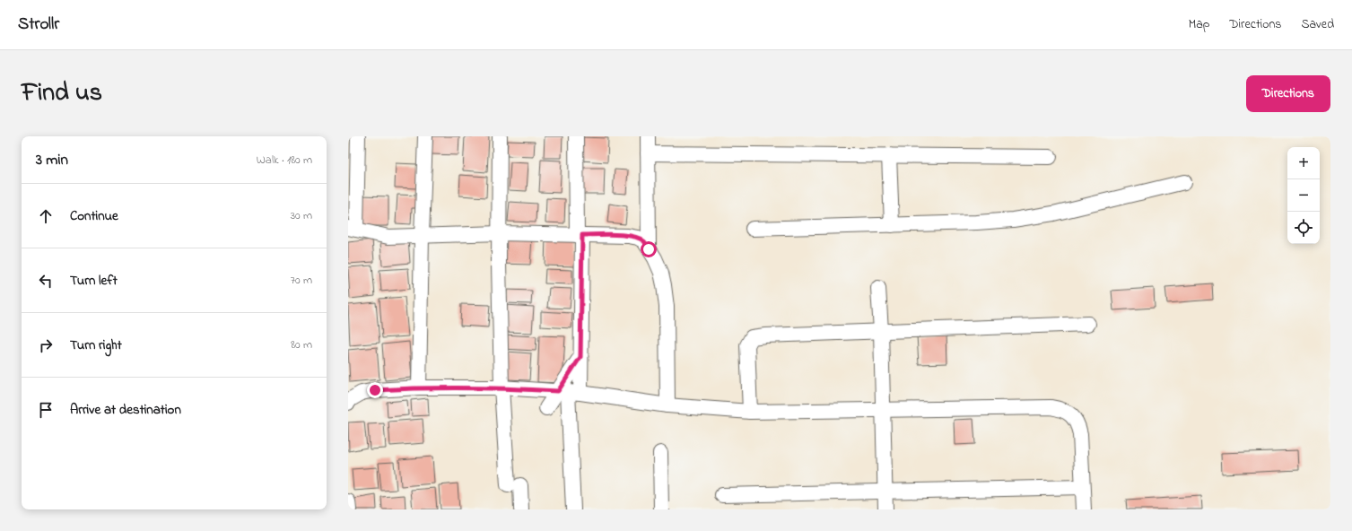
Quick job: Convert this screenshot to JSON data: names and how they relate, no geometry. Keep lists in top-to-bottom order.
{
  "page": {
    "header": "Strollr",
    "nav": ["Map", "Directions", "Saved"],
    "title": "Find us",
    "buttons": "Directions",
    "heading": ["3 min", "Walk · 180 m"],
    "map_buttons": ["+", "−"],
    "list": [
      ["Continue", "30 m"],
      ["Turn left", "70 m"],
      ["Turn right", "80 m"],
      "Arrive at destination"
    ]
  }
}
